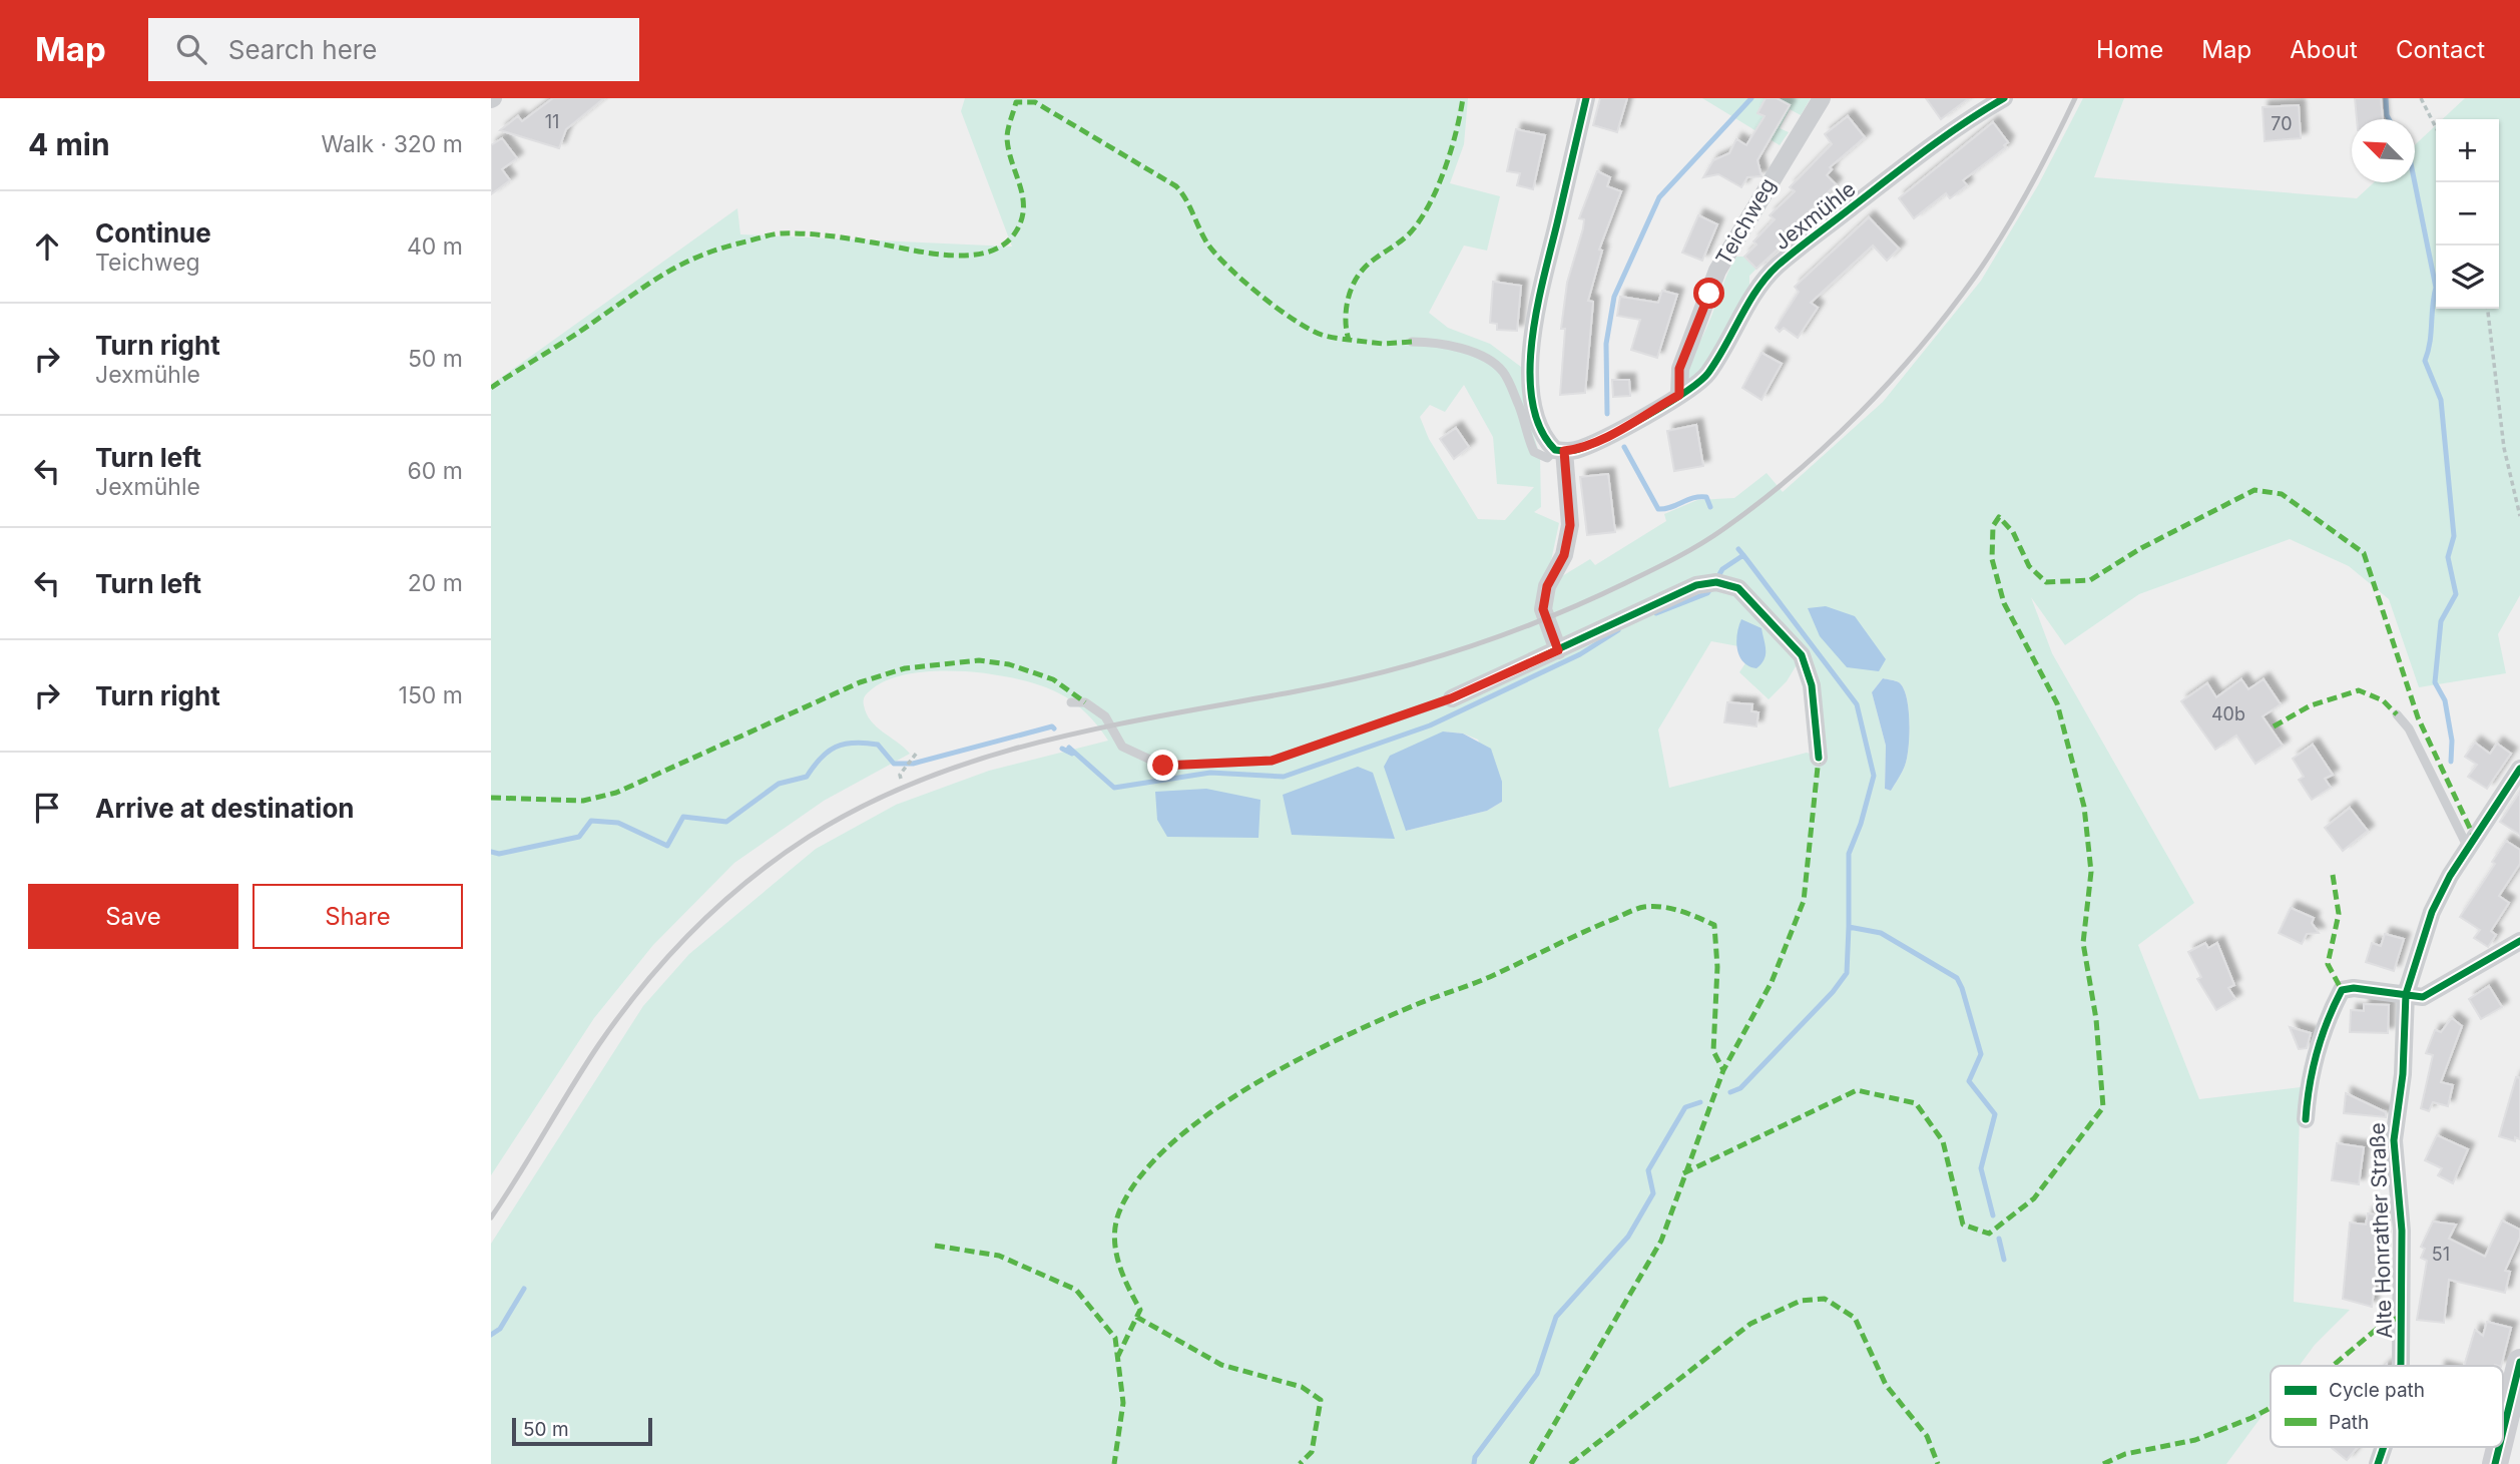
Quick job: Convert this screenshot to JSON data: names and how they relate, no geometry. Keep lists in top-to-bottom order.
{
  "streets": {
    "street": ["Jexmühle", "Teichweg", "Alte Honrather Straße"]
  },
  "crossings": [
    ["Jexmühle", "Teichweg"]
  ],
  "house_numbers": [
    "11",
    "70",
    "40b",
    "51"
  ],
  "legend": ["Cycle path", "Path"],
  "scale_bar": "50 m",
  "north": "top left",
  "page": {
    "header": "Map",
    "search": "Search here",
    "nav": [
      "Home",
      "Map",
      "About",
      "Contact"
    ],
    "heading": ["4 min", "Walk · 320 m"],
    "map_buttons": ["+", "−"],
    "list": [
      ["Continue", "Teichweg", "40 m"],
      ["Turn right", "Jexmühle", "50 m"],
      ["Turn left", "Jexmühle", "60 m"],
      ["Turn left", "20 m"],
      ["Turn right", "150 m"],
      "Arrive at destination"
    ],
    "buttons": ["Save", "Share"],
    "scale": "50 m"
  }
}
